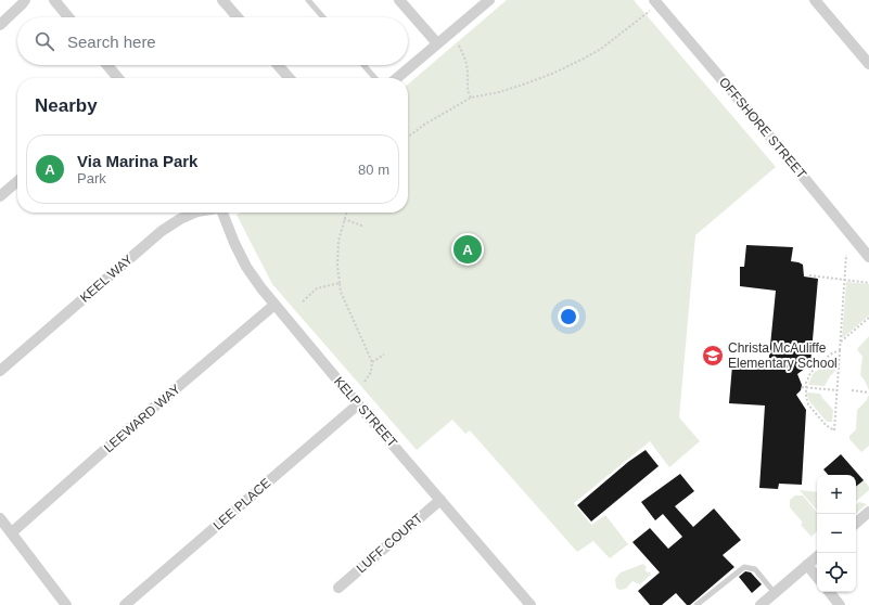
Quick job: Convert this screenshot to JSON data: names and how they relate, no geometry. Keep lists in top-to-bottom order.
{
  "streets": {
    "street": [
      "OFFSHORE STREET",
      "KEEL WAY",
      "KELP STREET",
      "LEEWARD WAY",
      "LEE PLACE",
      "LUFF COURT"
    ]
  },
  "crossings": [
    ["KELP STREET", "LEEWARD WAY"],
    ["KELP STREET", "LEE PLACE"],
    ["KELP STREET", "LUFF COURT"]
  ],
  "places": {
    "school or university": ["Christa McAuliffe Elementary School"]
  },
  "page": {
    "search": "Search here",
    "heading": "Nearby",
    "list": [
      {
        "mark": "A",
        "name": "Via Marina Park",
        "note": "Park",
        "value": "80 m"
      }
    ],
    "pins": "A",
    "map_buttons": ["+", "−"]
  }
}
